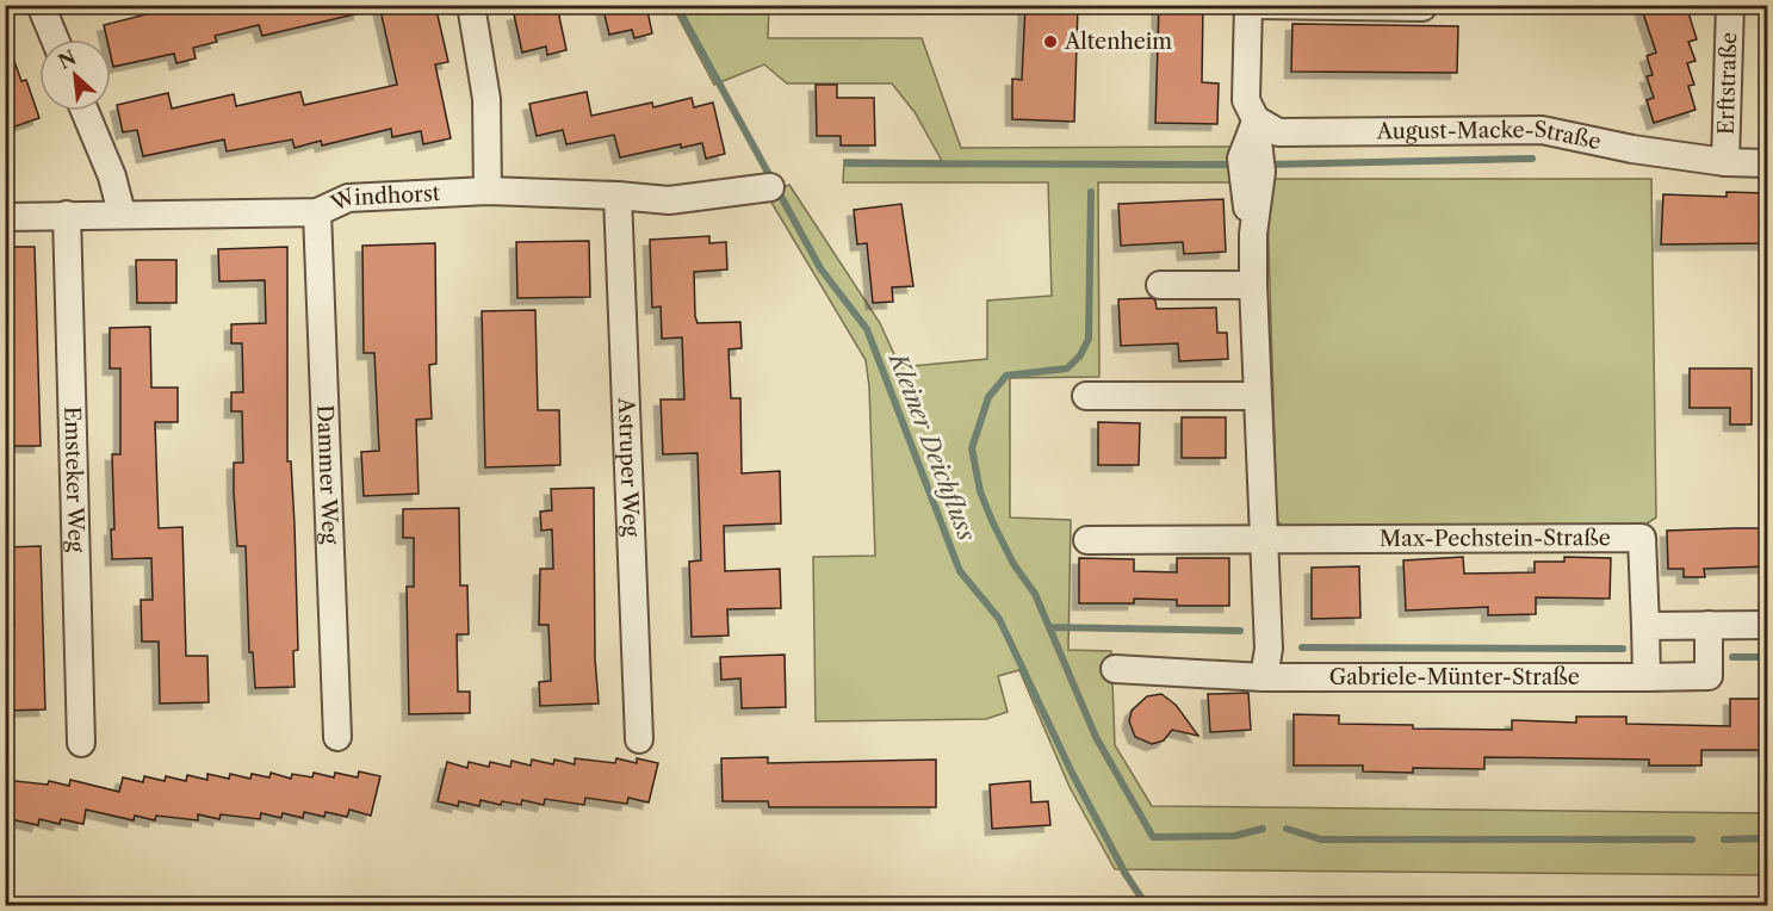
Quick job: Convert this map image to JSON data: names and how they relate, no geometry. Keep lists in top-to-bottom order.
{
  "streets": {
    "street": [
      "Erftstraße",
      "August-Macke-Straße",
      "Windhorst",
      "Astruper Weg",
      "Dammer Weg",
      "Emsteker Weg",
      "Max-Pechstein-Straße",
      "Gabriele-Münter-Straße"
    ]
  },
  "crossings": [
    ["Erftstraße", "August-Macke-Straße"],
    ["Windhorst", "Astruper Weg"],
    ["Windhorst", "Dammer Weg"],
    ["Windhorst", "Emsteker Weg"]
  ],
  "water": ["Kleiner Deichfluss"],
  "places": ["Altenheim"],
  "north": "top left"
}
